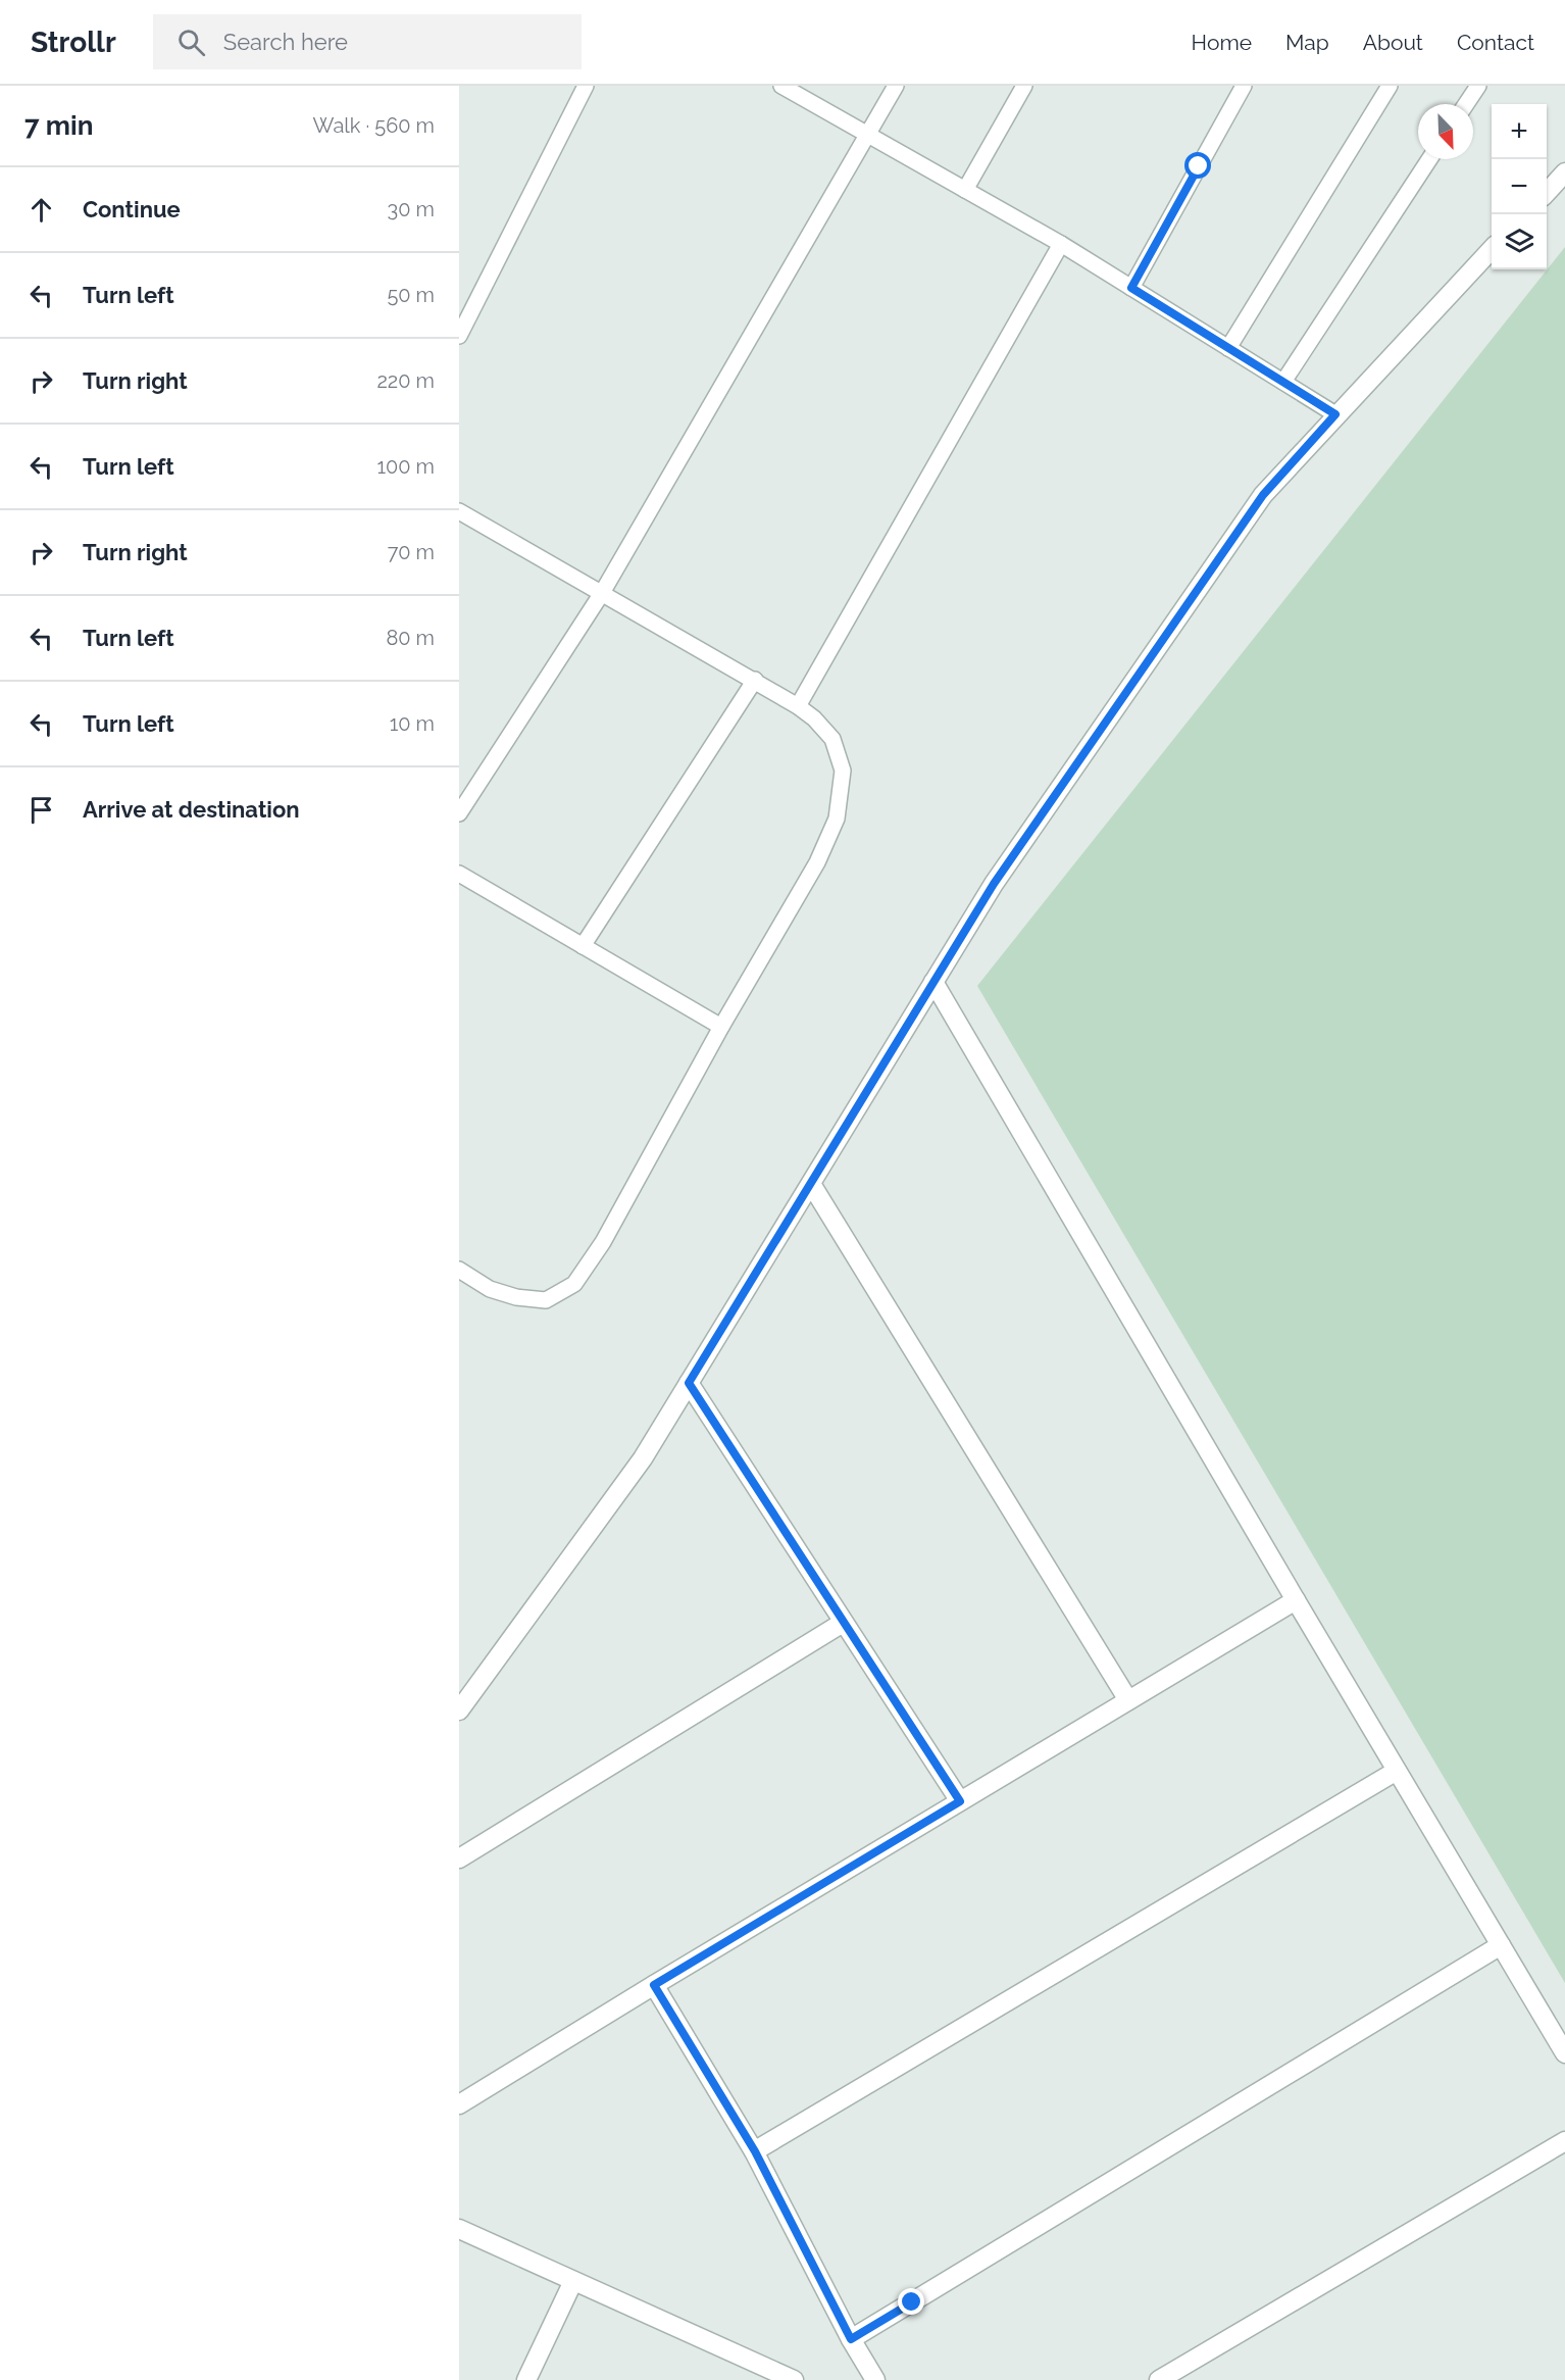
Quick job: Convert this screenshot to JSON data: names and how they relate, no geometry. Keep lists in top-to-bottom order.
{
  "north": "bottom right",
  "page": {
    "header": "Strollr",
    "search": "Search here",
    "nav": [
      "Home",
      "Map",
      "About",
      "Contact"
    ],
    "heading": ["7 min", "Walk · 560 m"],
    "map_buttons": ["+", "−"],
    "list": [
      ["Continue", "30 m"],
      ["Turn left", "50 m"],
      ["Turn right", "220 m"],
      ["Turn left", "100 m"],
      ["Turn right", "70 m"],
      ["Turn left", "80 m"],
      ["Turn left", "10 m"],
      "Arrive at destination"
    ]
  }
}
